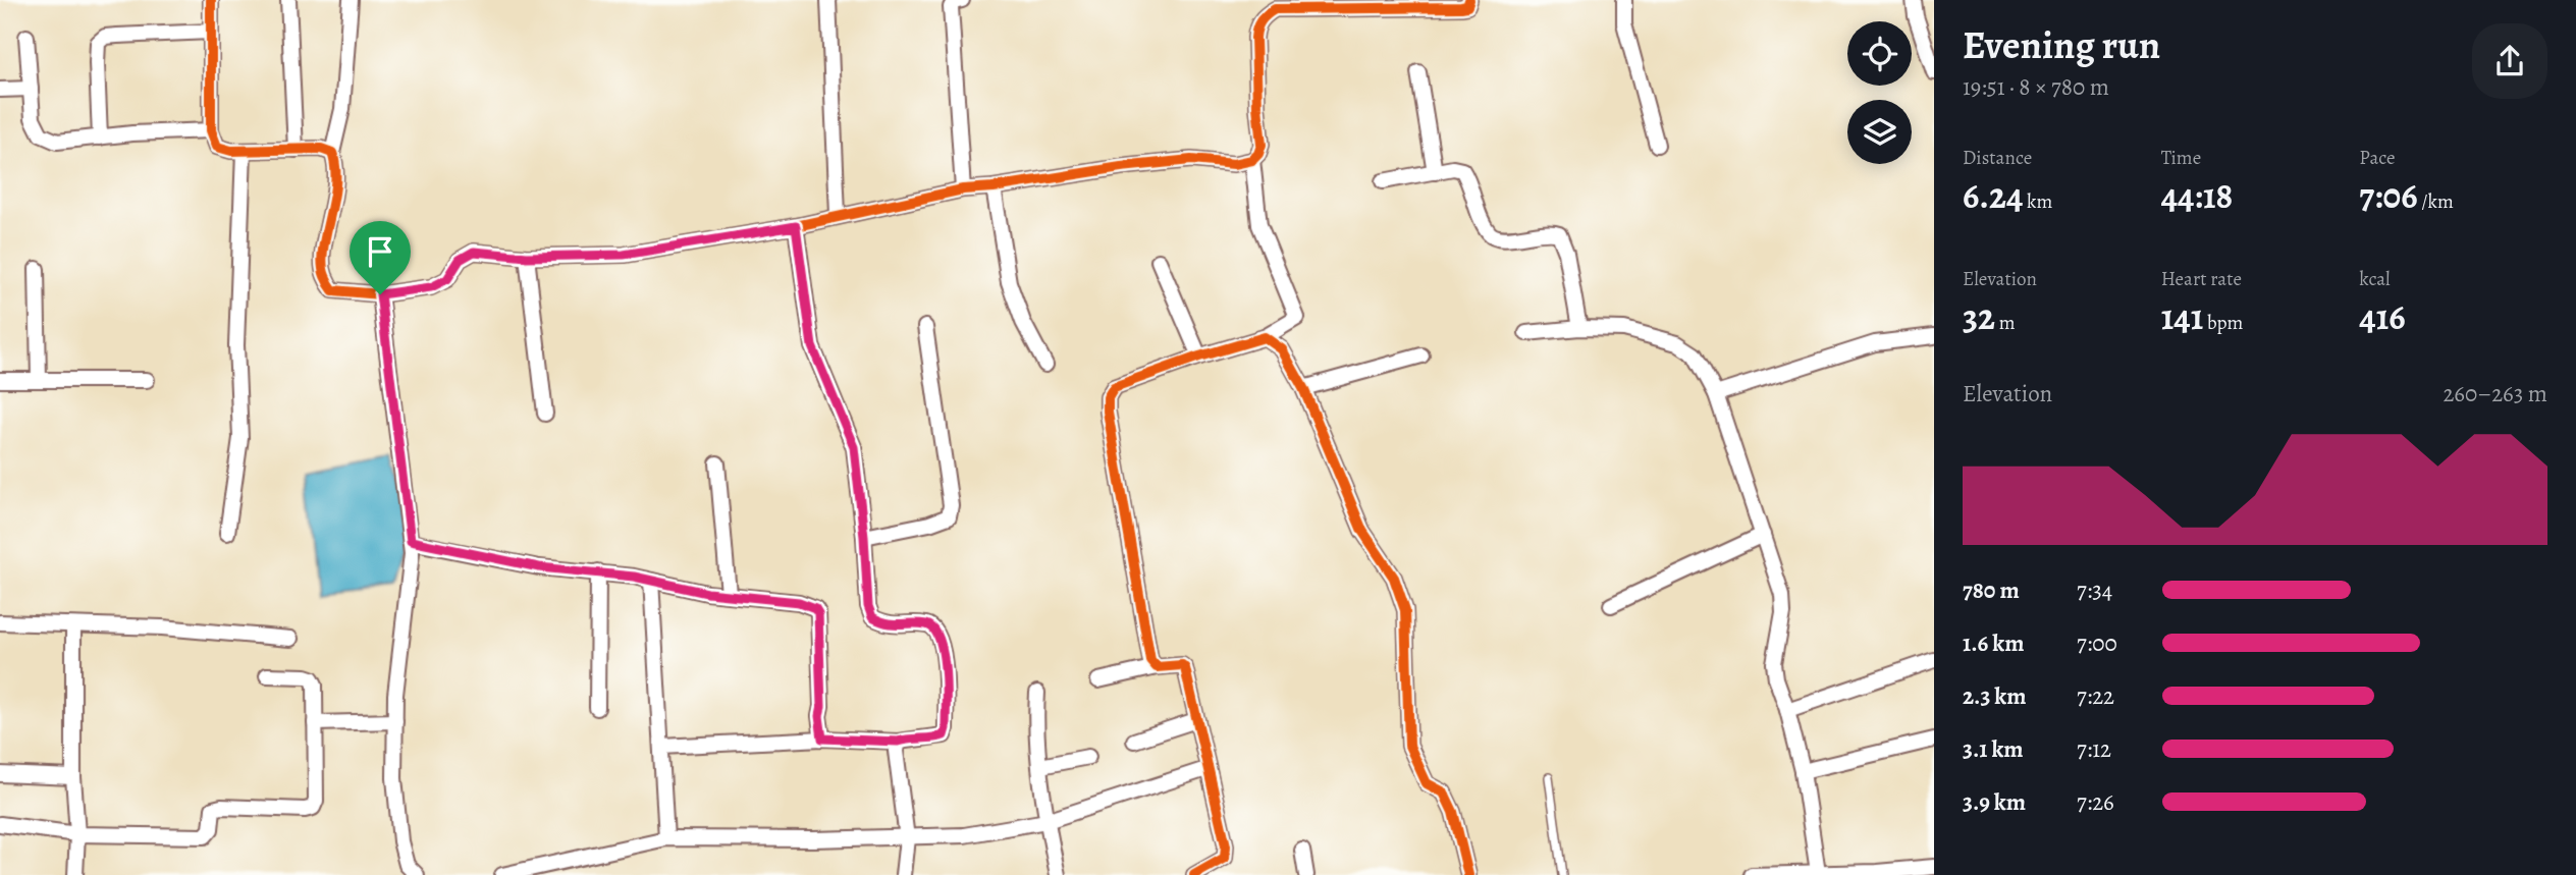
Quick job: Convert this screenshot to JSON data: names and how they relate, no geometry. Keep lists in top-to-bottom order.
{
  "page": {
    "heading": ["Evening run", "19:51 · 8 × 780 m"],
    "stats": [
      ["Distance", "6.24 km"],
      ["Time", "44:18"],
      ["Pace", "7:06 /km"],
      ["Elevation", "32 m"],
      ["Heart rate", "141 bpm"],
      ["kcal", "416"]
    ],
    "chart": ["Elevation", "260–263 m"],
    "list": [
      {
        "name": "780 m",
        "note": "7:34"
      },
      {
        "name": "1.6 km",
        "note": "7:00"
      },
      {
        "name": "2.3 km",
        "note": "7:22"
      },
      {
        "name": "3.1 km",
        "note": "7:12"
      },
      {
        "name": "3.9 km",
        "note": "7:26"
      }
    ]
  }
}
